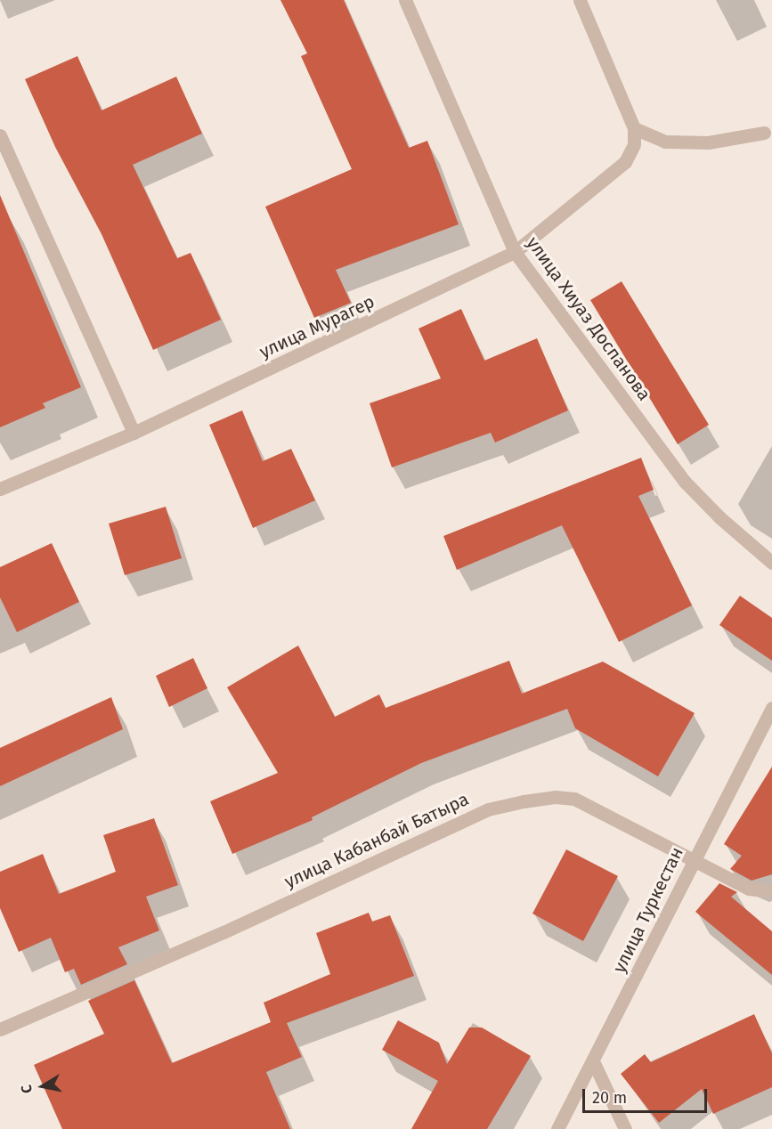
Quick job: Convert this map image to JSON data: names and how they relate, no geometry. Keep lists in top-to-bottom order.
{
  "streets": {
    "street": [
      "улица Хиуаз Доспанова",
      "улица Мурагер",
      "улица Кабанбай Батыра",
      "улица Туркестан"
    ]
  },
  "crossings": [
    ["улица Хиуаз Доспанова", "улица Мурагер"],
    ["улица Кабанбай Батыра", "улица Туркестан"]
  ],
  "scale_bar": "20 m",
  "north": "left"
}
